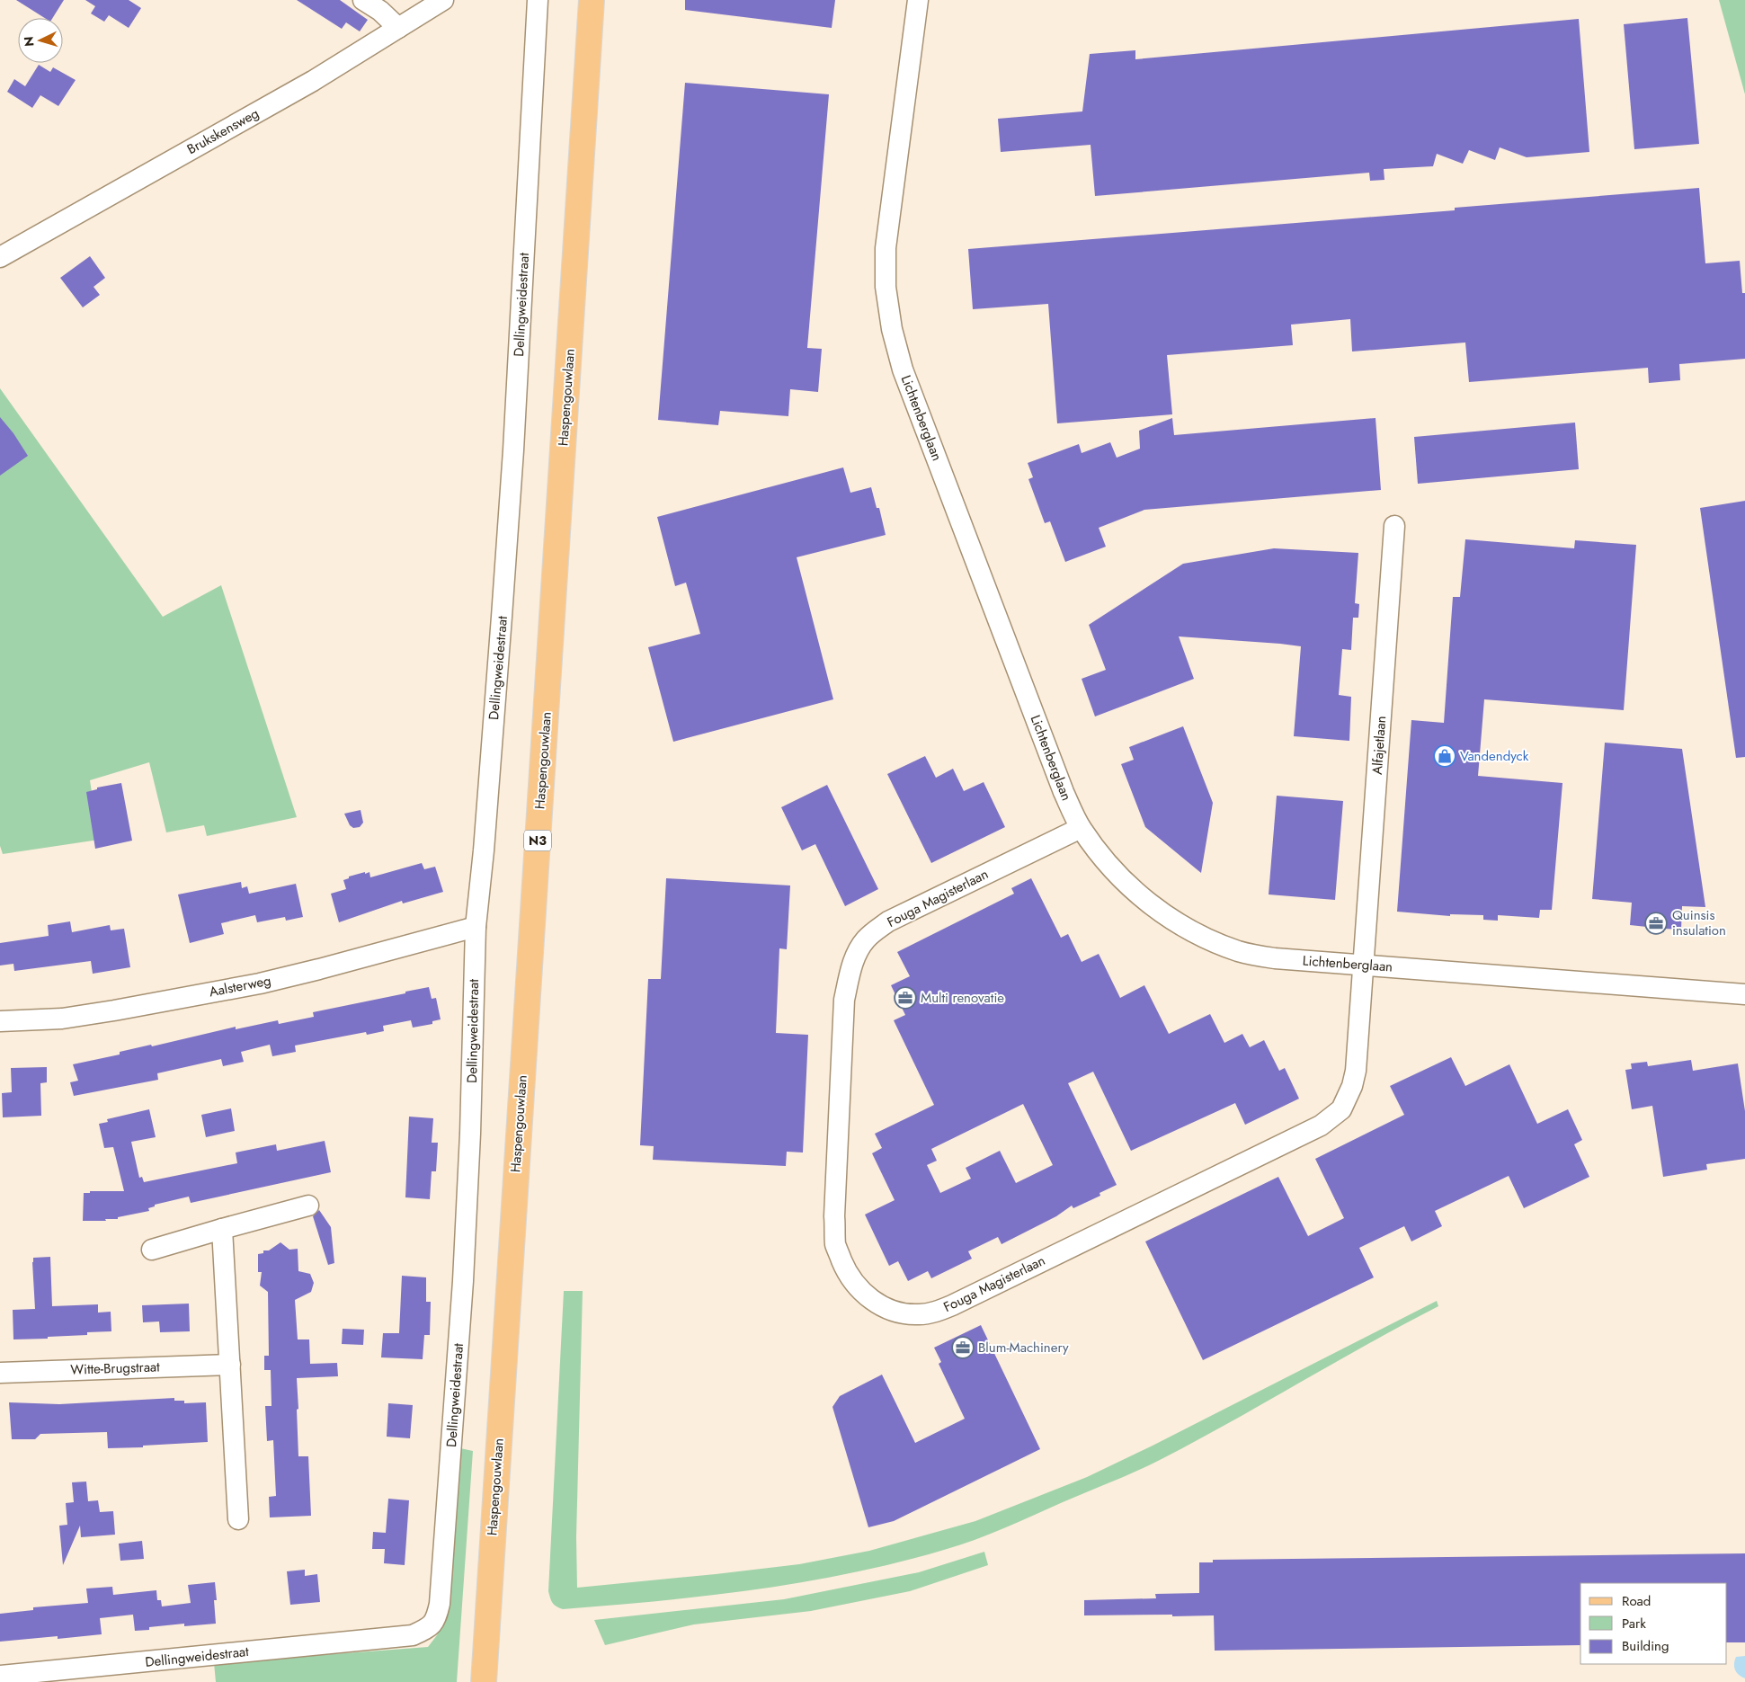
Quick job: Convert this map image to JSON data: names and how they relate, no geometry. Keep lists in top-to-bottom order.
{
  "streets": {
    "main road": ["Haspengouwlaan", "N3"],
    "street": [
      "Brukskensweg",
      "Dellingweidestraat",
      "Lichtenberglaan",
      "Alfajetlaan",
      "Fouga Magisterlaan",
      "Aalsterweg",
      "Witte-Brugstraat"
    ]
  },
  "crossings": [
    ["Dellingweidestraat", "Aalsterweg"],
    ["Lichtenberglaan", "Alfajetlaan"],
    ["Lichtenberglaan", "Fouga Magisterlaan"],
    ["Alfajetlaan", "Fouga Magisterlaan"]
  ],
  "places": {
    "shop": ["Vandendyck"],
    "office": ["Quinsis insulation", "Multi renovatie", "Blum-Machinery"]
  },
  "legend": ["Road", "Park", "Building"],
  "north": "left"
}
